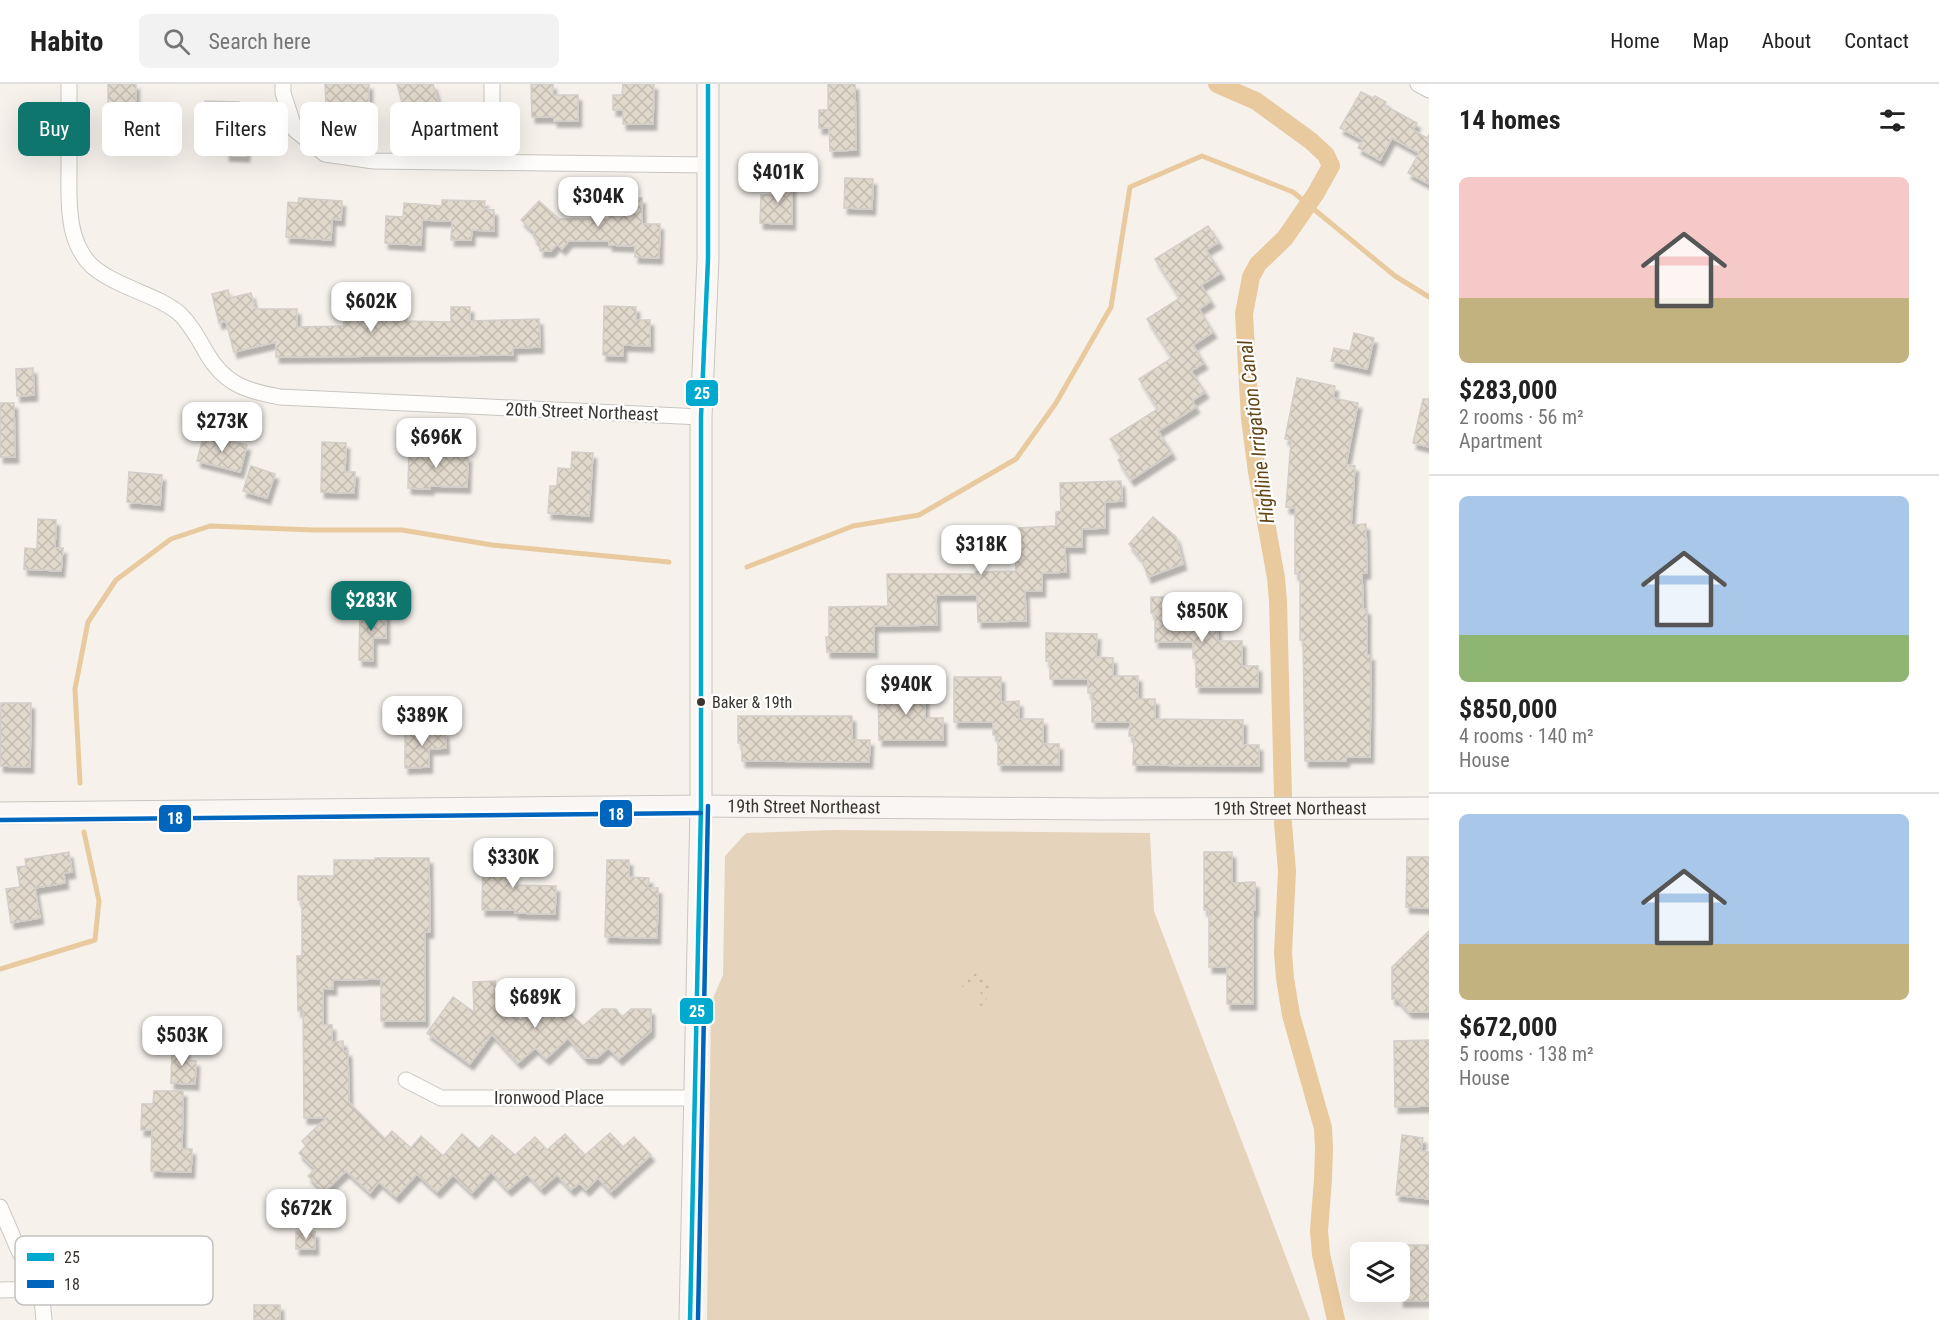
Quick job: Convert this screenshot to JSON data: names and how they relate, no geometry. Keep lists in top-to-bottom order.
{
  "streets": {
    "street": ["20th Street Northeast", "19th Street Northeast", "Ironwood Place"]
  },
  "water": ["Highline Irrigation Canal"],
  "places": ["Baker & 19th"],
  "lines": ["transit line 25", "transit line 18"],
  "legend": ["25", "18"],
  "page": {
    "header": "Habito",
    "search": "Search here",
    "nav": [
      "Home",
      "Map",
      "About",
      "Contact"
    ],
    "heading": "14 homes",
    "chip": [
      "Buy",
      "Rent",
      "Filters",
      "New",
      "Apartment"
    ],
    "price": [
      "$401K",
      "$304K",
      "$602K",
      "$273K",
      "$696K",
      "$318K",
      "$283K",
      "$850K",
      "$940K",
      "$389K",
      "$330K",
      "$689K",
      "$503K",
      "$672K"
    ],
    "list": [
      {
        "name": "$283,000",
        "note": "2 rooms · 56 m² · Apartment"
      },
      {
        "name": "$850,000",
        "note": "4 rooms · 140 m² · House"
      },
      {
        "name": "$672,000",
        "note": "5 rooms · 138 m² · House"
      }
    ]
  }
}
